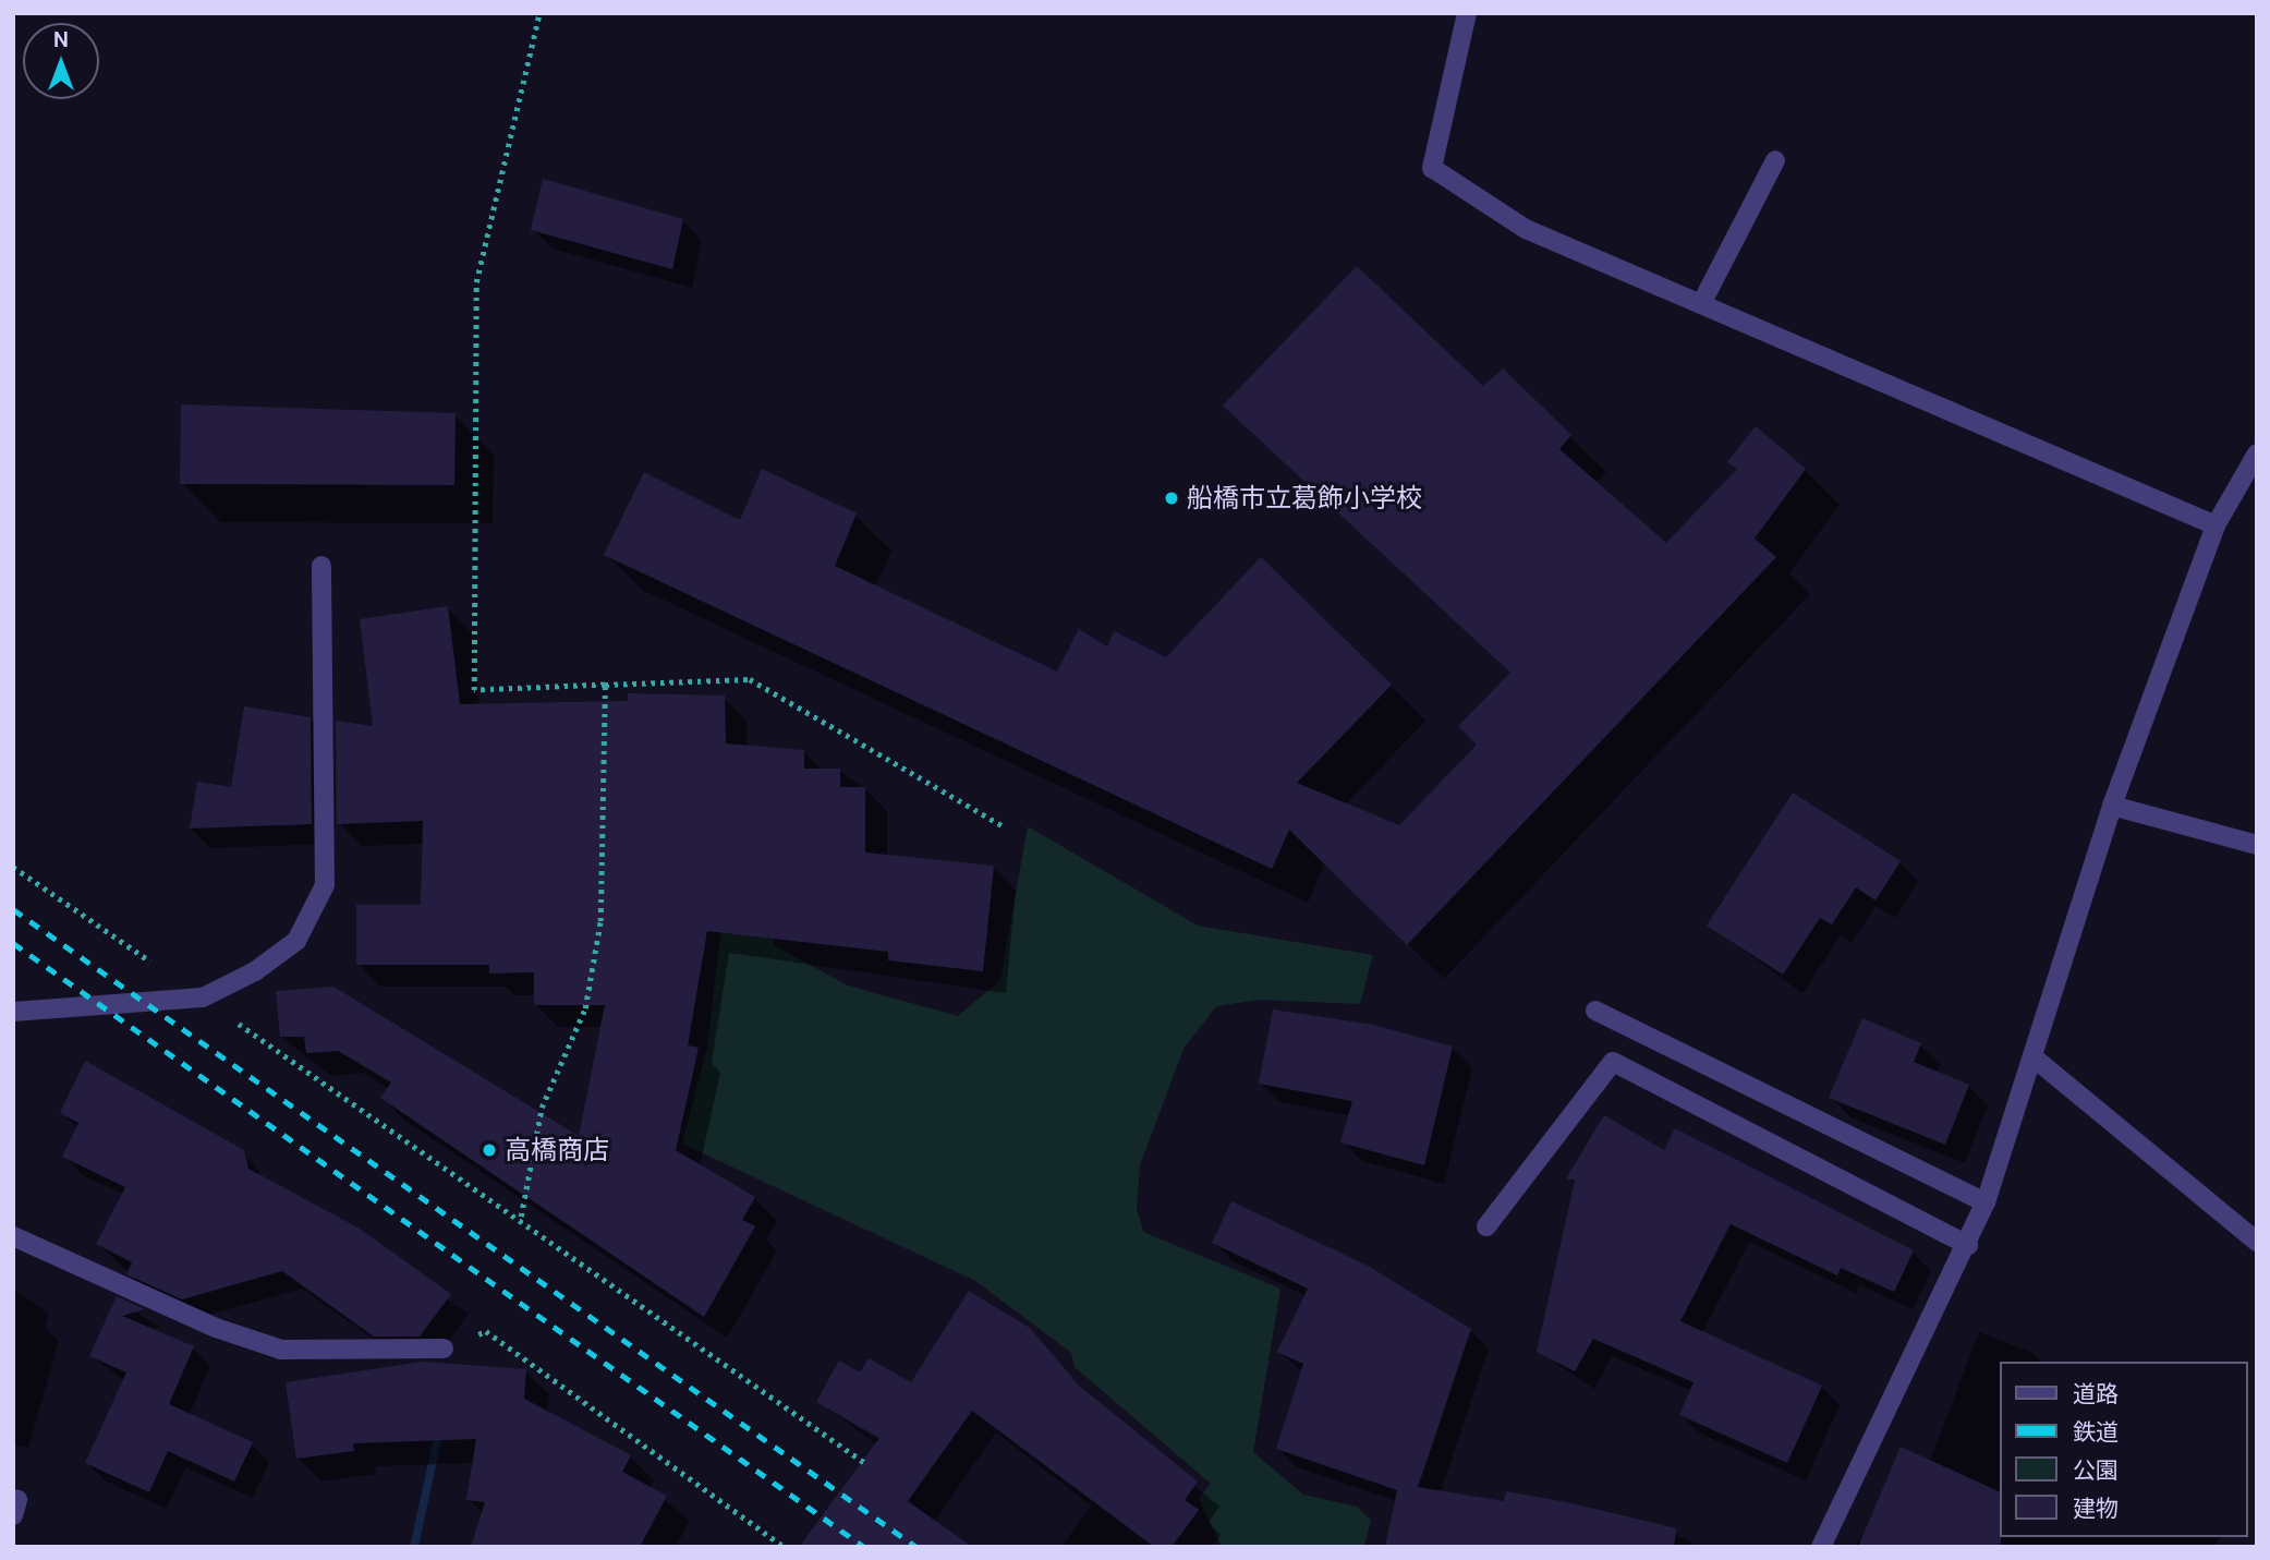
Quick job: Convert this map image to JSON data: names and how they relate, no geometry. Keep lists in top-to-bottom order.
{
  "places": ["船橋市立葛飾小学校", "高橋商店"],
  "legend": [
    "道路",
    "鉄道",
    "公園",
    "建物"
  ],
  "north": "top"
}
